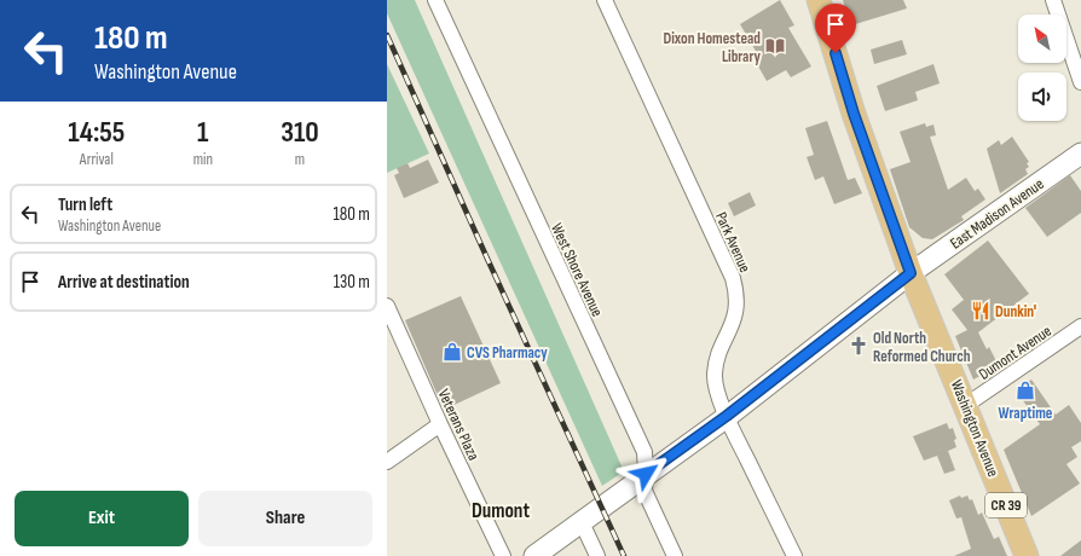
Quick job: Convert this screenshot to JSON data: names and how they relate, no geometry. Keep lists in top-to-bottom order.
{
  "streets": {
    "main road": ["East Madison Avenue", "Washington Avenue", "CR 39"],
    "street": [
      "Park Avenue",
      "West Shore Avenue",
      "Dumont Avenue",
      "Veterans Plaza"
    ]
  },
  "crossings": [
    ["East Madison Avenue", "Park Avenue"],
    ["East Madison Avenue", "West Shore Avenue"],
    ["East Madison Avenue", "Washington Avenue"],
    ["Dumont Avenue", "Washington Avenue"]
  ],
  "districts": ["Dumont"],
  "places": {
    "library": ["Dixon Homestead Library"],
    "restaurant": ["Dunkin'"],
    "church": ["Old North Reformed Church"],
    "shop": ["CVS Pharmacy", "Wraptime"]
  },
  "north": "top left",
  "page": {
    "turn": ["180 m", "Washington Avenue"],
    "eta": [
      "14:55",
      "Arrival",
      "1",
      "min",
      "310",
      "m"
    ],
    "list": [
      {
        "name": "Turn left",
        "note": "Washington Avenue",
        "value": "180 m"
      },
      {
        "name": "Arrive at destination",
        "value": "130 m"
      }
    ],
    "buttons": ["Exit", "Share"]
  }
}
